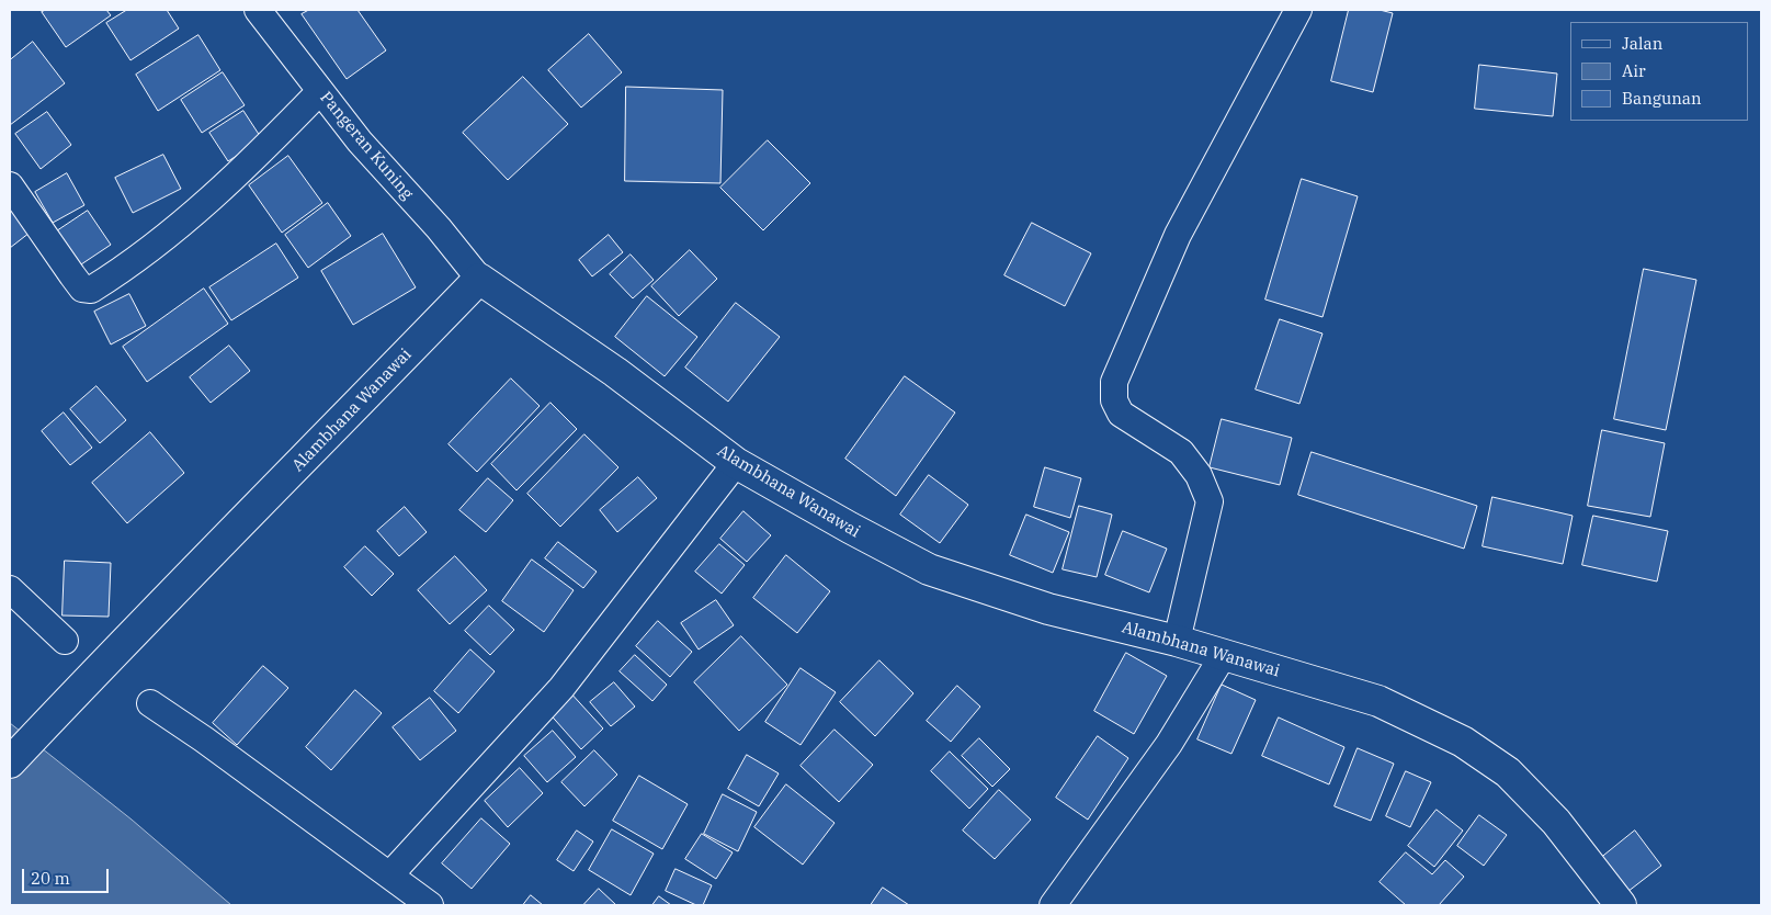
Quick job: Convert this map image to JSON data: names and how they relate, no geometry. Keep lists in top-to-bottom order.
{
  "streets": {
    "main road": ["Alambhana Wanawai"],
    "street": ["Pangeran Kuning"]
  },
  "crossings": [
    ["Pangeran Kuning", "Alambhana Wanawai"]
  ],
  "legend": ["Jalan", "Air", "Bangunan"],
  "scale_bar": "20 m"
}
